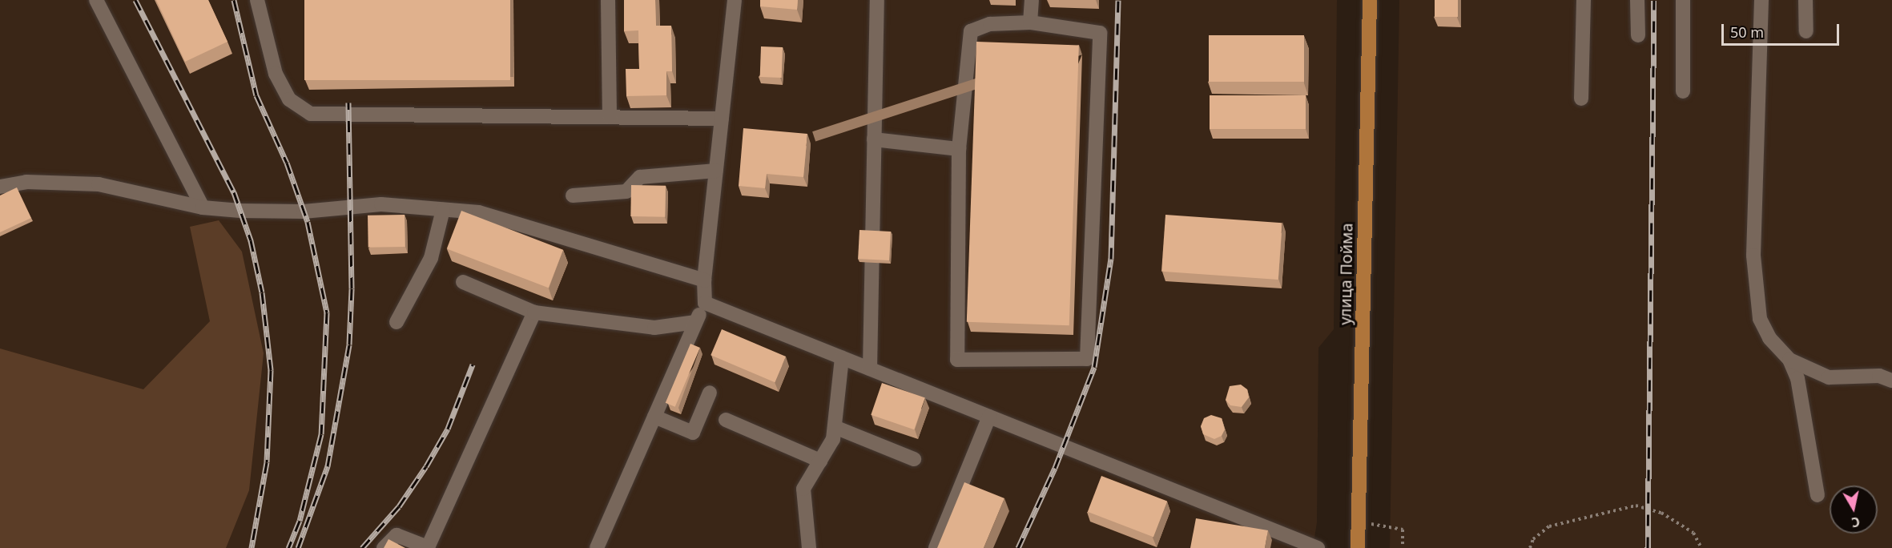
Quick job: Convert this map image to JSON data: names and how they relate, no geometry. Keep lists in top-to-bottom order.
{
  "streets": {
    "main road": ["улица Пойма"]
  },
  "scale_bar": "50 m",
  "north": "bottom"
}
